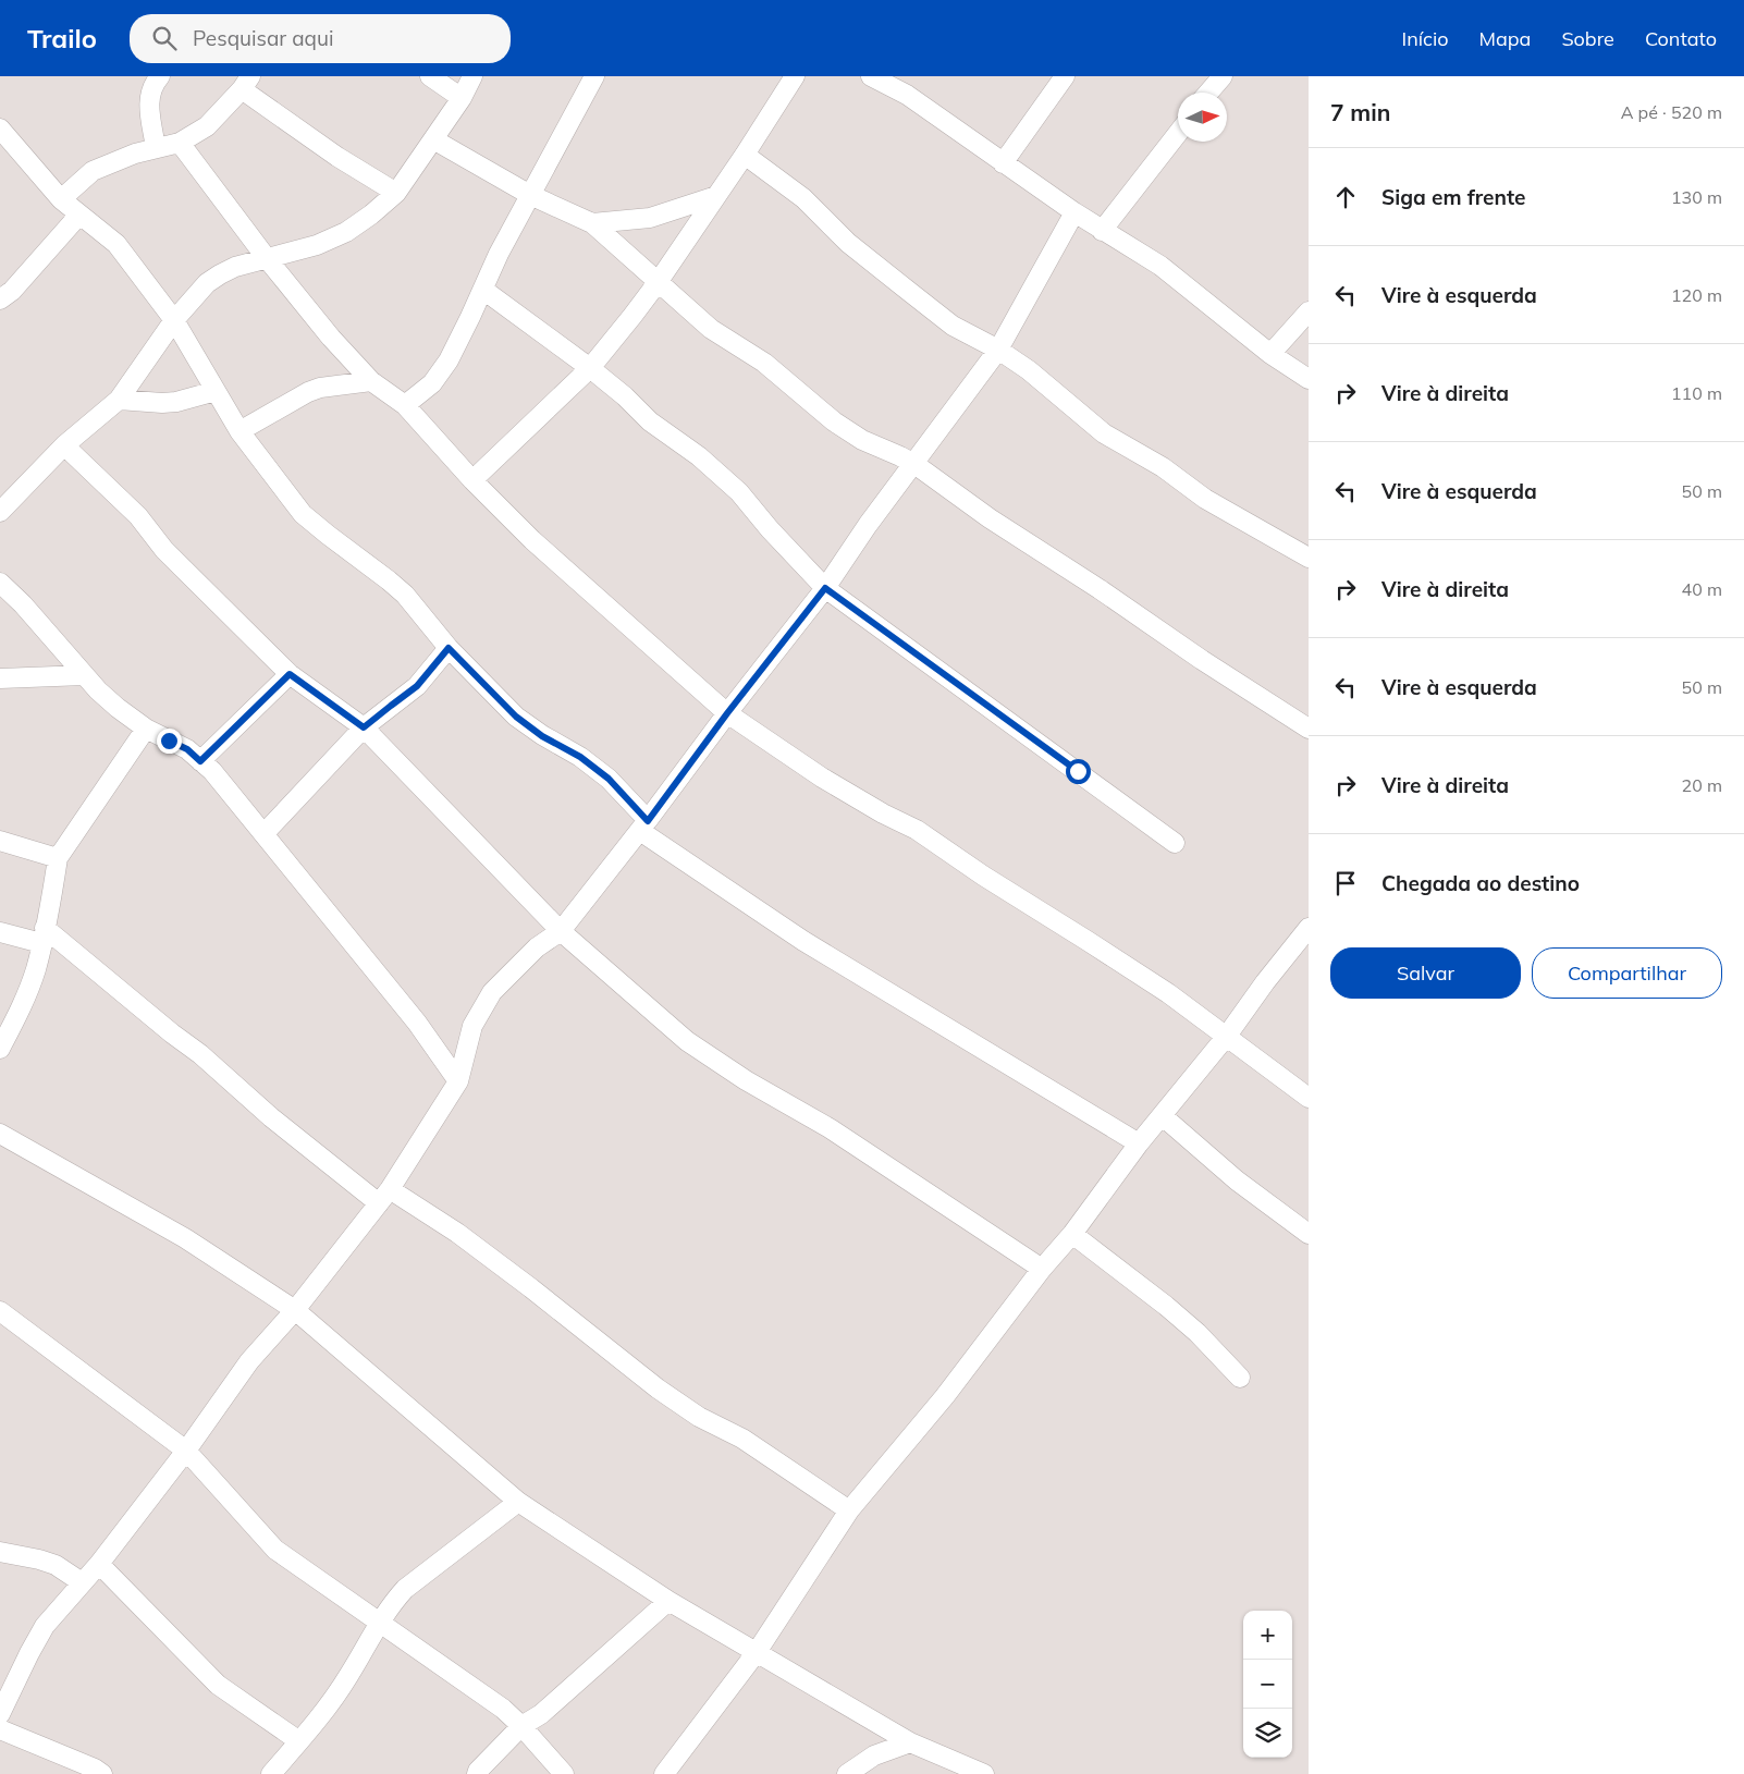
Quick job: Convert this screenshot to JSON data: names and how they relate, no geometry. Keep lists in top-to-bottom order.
{
  "north": "right",
  "page": {
    "header": "Trailo",
    "search": "Pesquisar aqui",
    "nav": [
      "Início",
      "Mapa",
      "Sobre",
      "Contato"
    ],
    "heading": ["7 min", "A pé · 520 m"],
    "list": [
      ["Siga em frente", "130 m"],
      ["Vire à esquerda", "120 m"],
      ["Vire à direita", "110 m"],
      ["Vire à esquerda", "50 m"],
      ["Vire à direita", "40 m"],
      ["Vire à esquerda", "50 m"],
      ["Vire à direita", "20 m"],
      "Chegada ao destino"
    ],
    "buttons": ["Salvar", "Compartilhar"],
    "map_buttons": ["+", "−"]
  }
}
